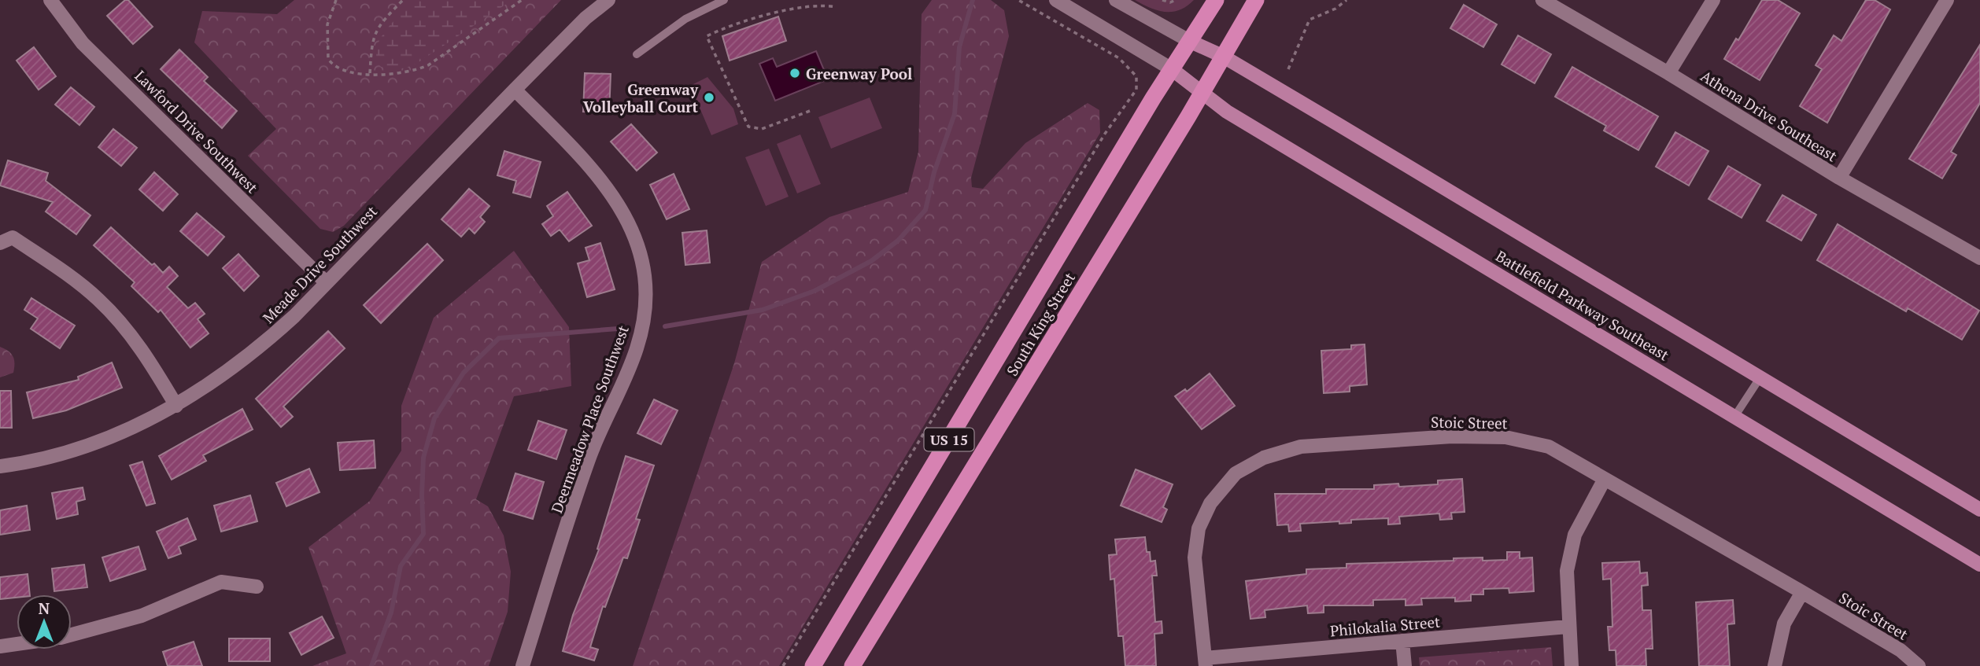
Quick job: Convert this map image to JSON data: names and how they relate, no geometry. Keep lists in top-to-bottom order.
{
  "streets": {
    "highway": ["South King Street", "US 15"],
    "main road": ["Battlefield Parkway Southeast"],
    "street": [
      "Athena Drive Southeast",
      "Lawford Drive Southwest",
      "Meade Drive Southwest",
      "Deermeadow Place Southwest",
      "Stoic Street",
      "Philokalia Street"
    ]
  },
  "crossings": [
    ["Lawford Drive Southwest", "Meade Drive Southwest"],
    ["Meade Drive Southwest", "Deermeadow Place Southwest"],
    ["Battlefield Parkway Southeast", "South King Street"],
    ["Stoic Street", "Philokalia Street"]
  ],
  "places": ["Greenway Pool", "Greenway Volleyball Court"],
  "north": "top"
}
